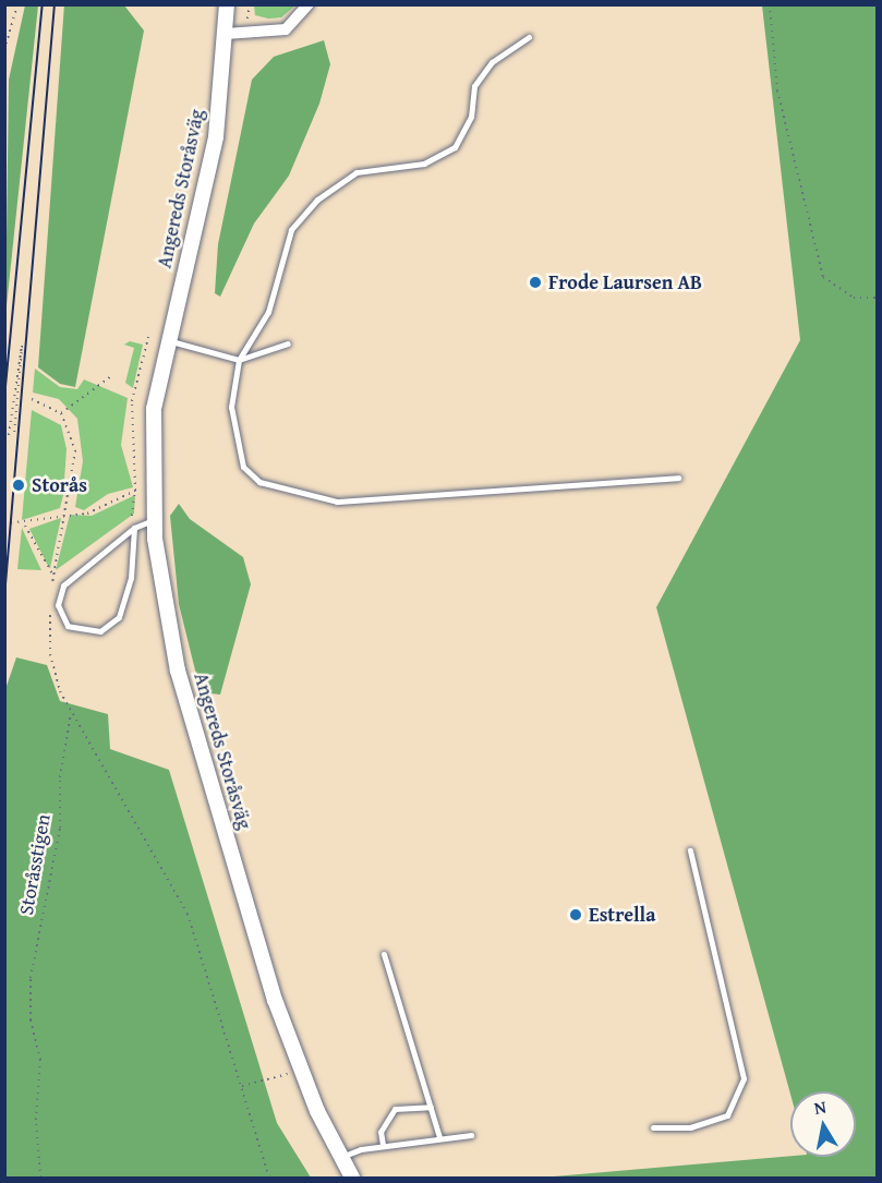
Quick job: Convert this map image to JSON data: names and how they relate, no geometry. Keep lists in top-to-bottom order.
{
  "streets": {
    "street": ["Angereds Storåsväg"],
    "path": ["Storåsstigen"]
  },
  "places": ["Frode Laursen AB", "Storås", "Estrella"],
  "north": "top"
}
